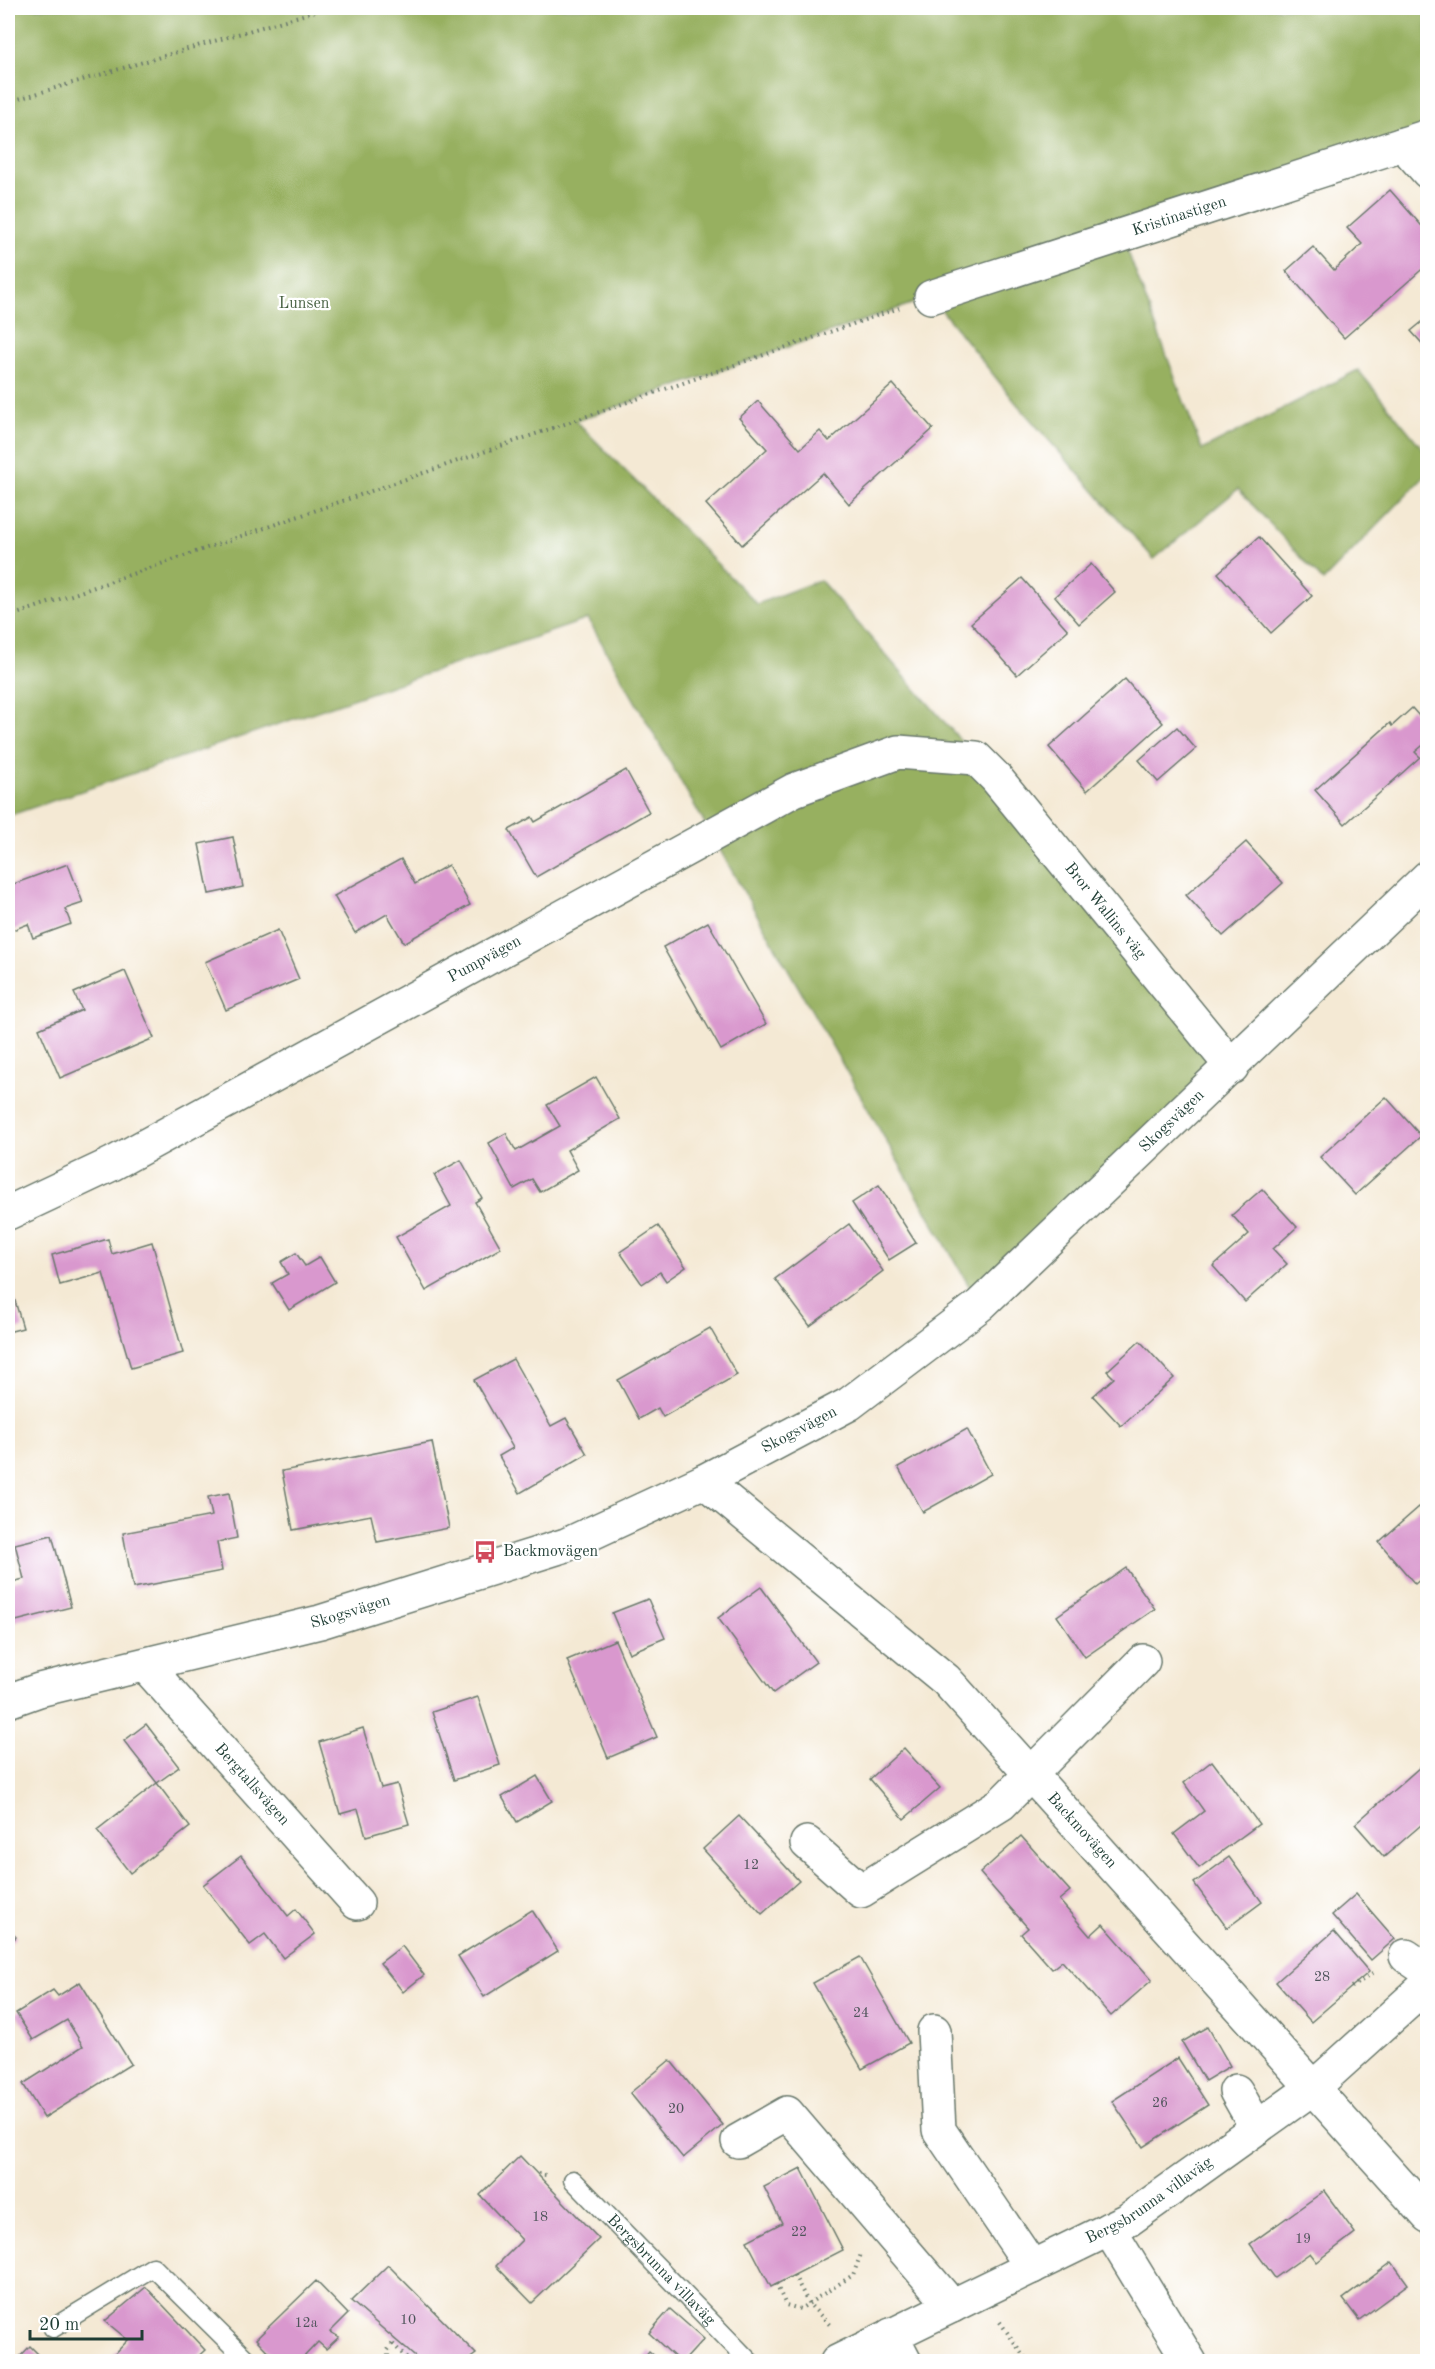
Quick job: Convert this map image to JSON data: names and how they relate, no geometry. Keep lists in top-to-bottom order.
{
  "streets": {
    "street": [
      "Kristinastigen",
      "Bror Wallins väg",
      "Pumpvägen",
      "Skogsvägen",
      "Bergtallsvägen",
      "Backmovägen",
      "Bergsbrunna villaväg"
    ]
  },
  "crossings": [
    ["Bror Wallins väg", "Pumpvägen"],
    ["Bror Wallins väg", "Skogsvägen"],
    ["Skogsvägen", "Bergtallsvägen"],
    ["Skogsvägen", "Backmovägen"],
    ["Backmovägen", "Bergsbrunna villaväg"]
  ],
  "parks": ["Lunsen"],
  "places": {
    "bus stop": ["Backmovägen"]
  },
  "house_numbers": [
    "12",
    "28",
    "24",
    "26",
    "20",
    "18",
    "22",
    "19",
    "10",
    "12a"
  ],
  "scale_bar": "20 m"
}
